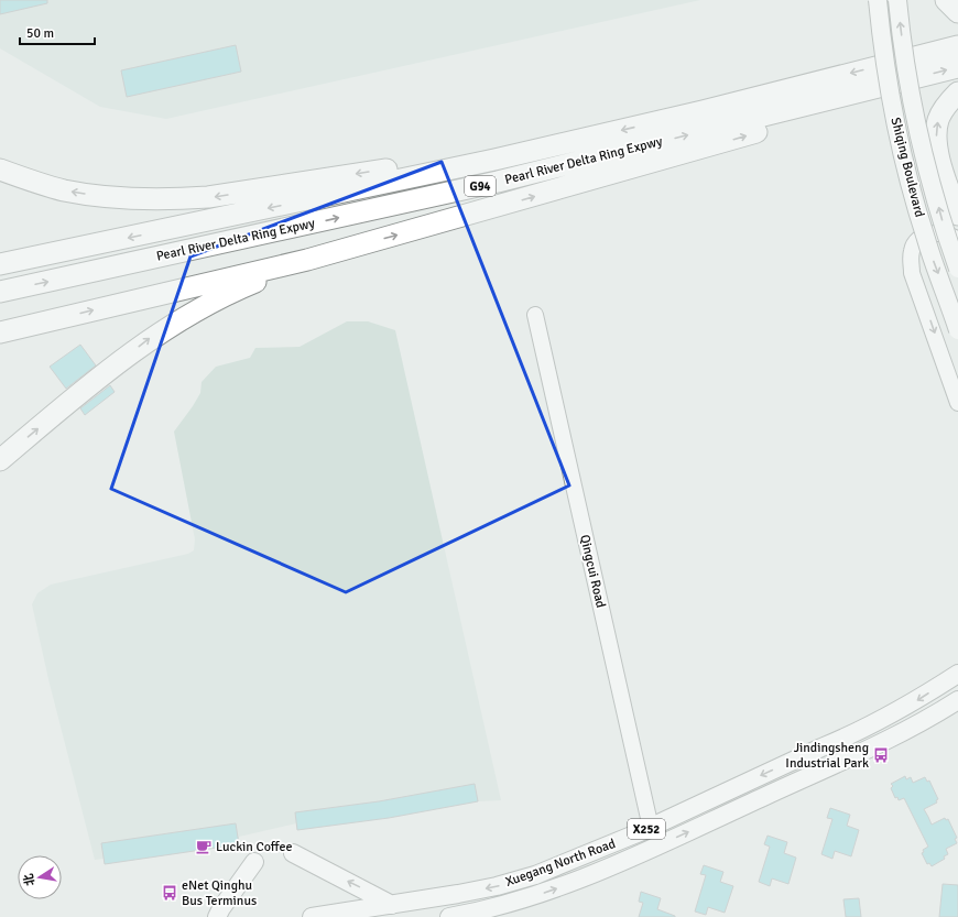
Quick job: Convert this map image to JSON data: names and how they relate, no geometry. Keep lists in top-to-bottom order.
{
  "streets": {
    "highway": ["Pearl River Delta Ring Expwy", "G94"],
    "main road": ["Shiqing Boulevard", "X252", "Xuegang North Road"],
    "street": ["Qingcui Road"]
  },
  "crossings": [
    ["Qingcui Road", "Xuegang North Road"]
  ],
  "places": {
    "bus stop": ["Jindingsheng Industrial Park", "eNet Qinghu Bus Terminus"],
    "cafe": ["Luckin Coffee"]
  },
  "scale_bar": "50 m",
  "north": "left"
}
